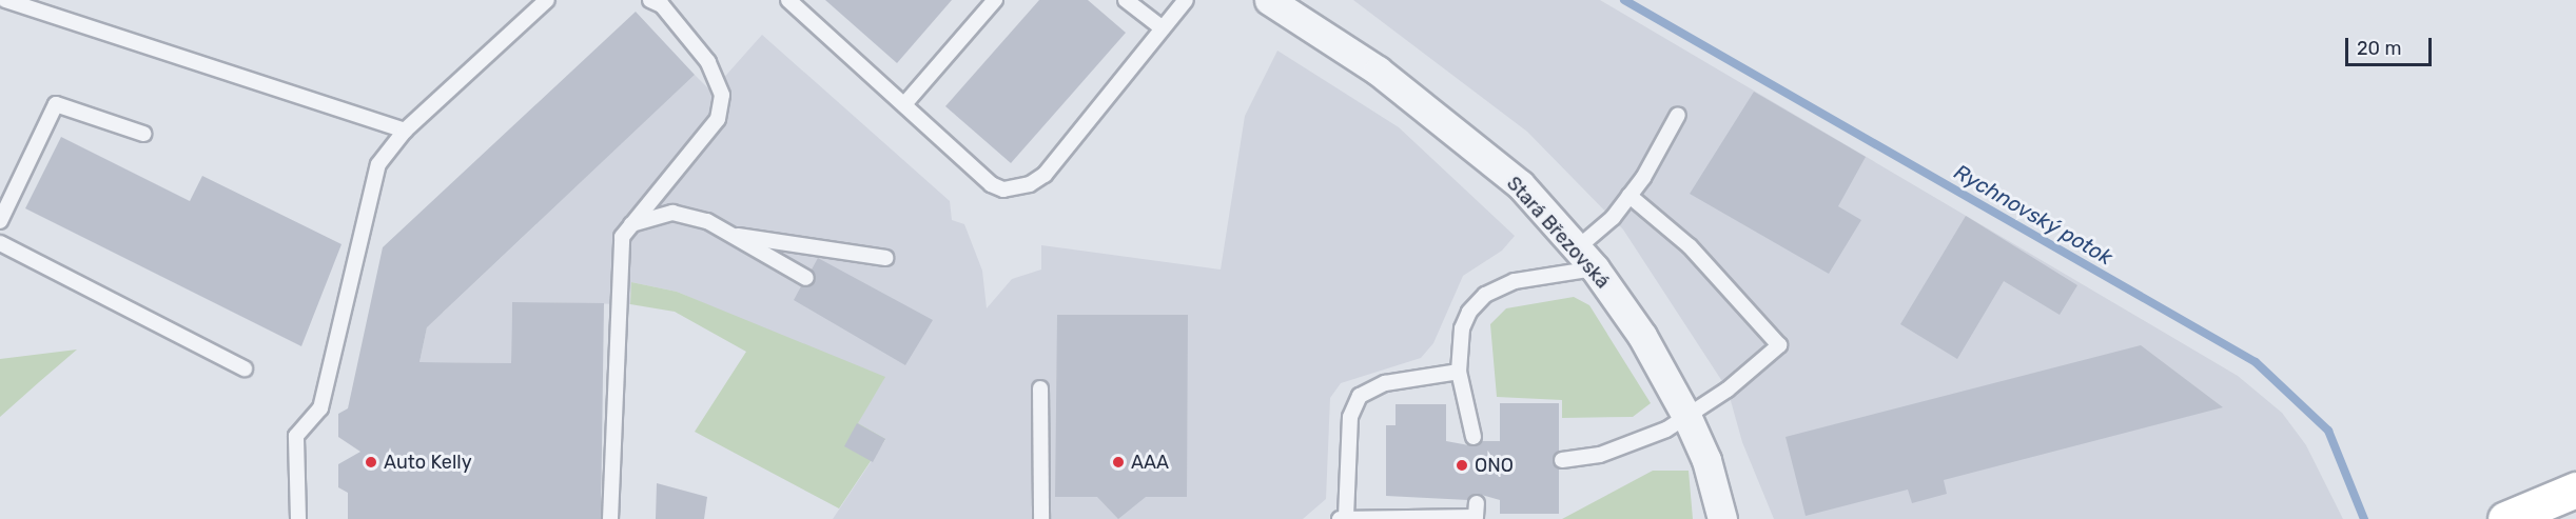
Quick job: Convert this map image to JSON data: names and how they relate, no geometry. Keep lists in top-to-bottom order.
{
  "streets": {
    "street": ["Stará Březovská"]
  },
  "water": ["Rychnovský potok"],
  "places": ["Auto Kelly", "AAA", "ONO"],
  "scale_bar": "20 m"
}
